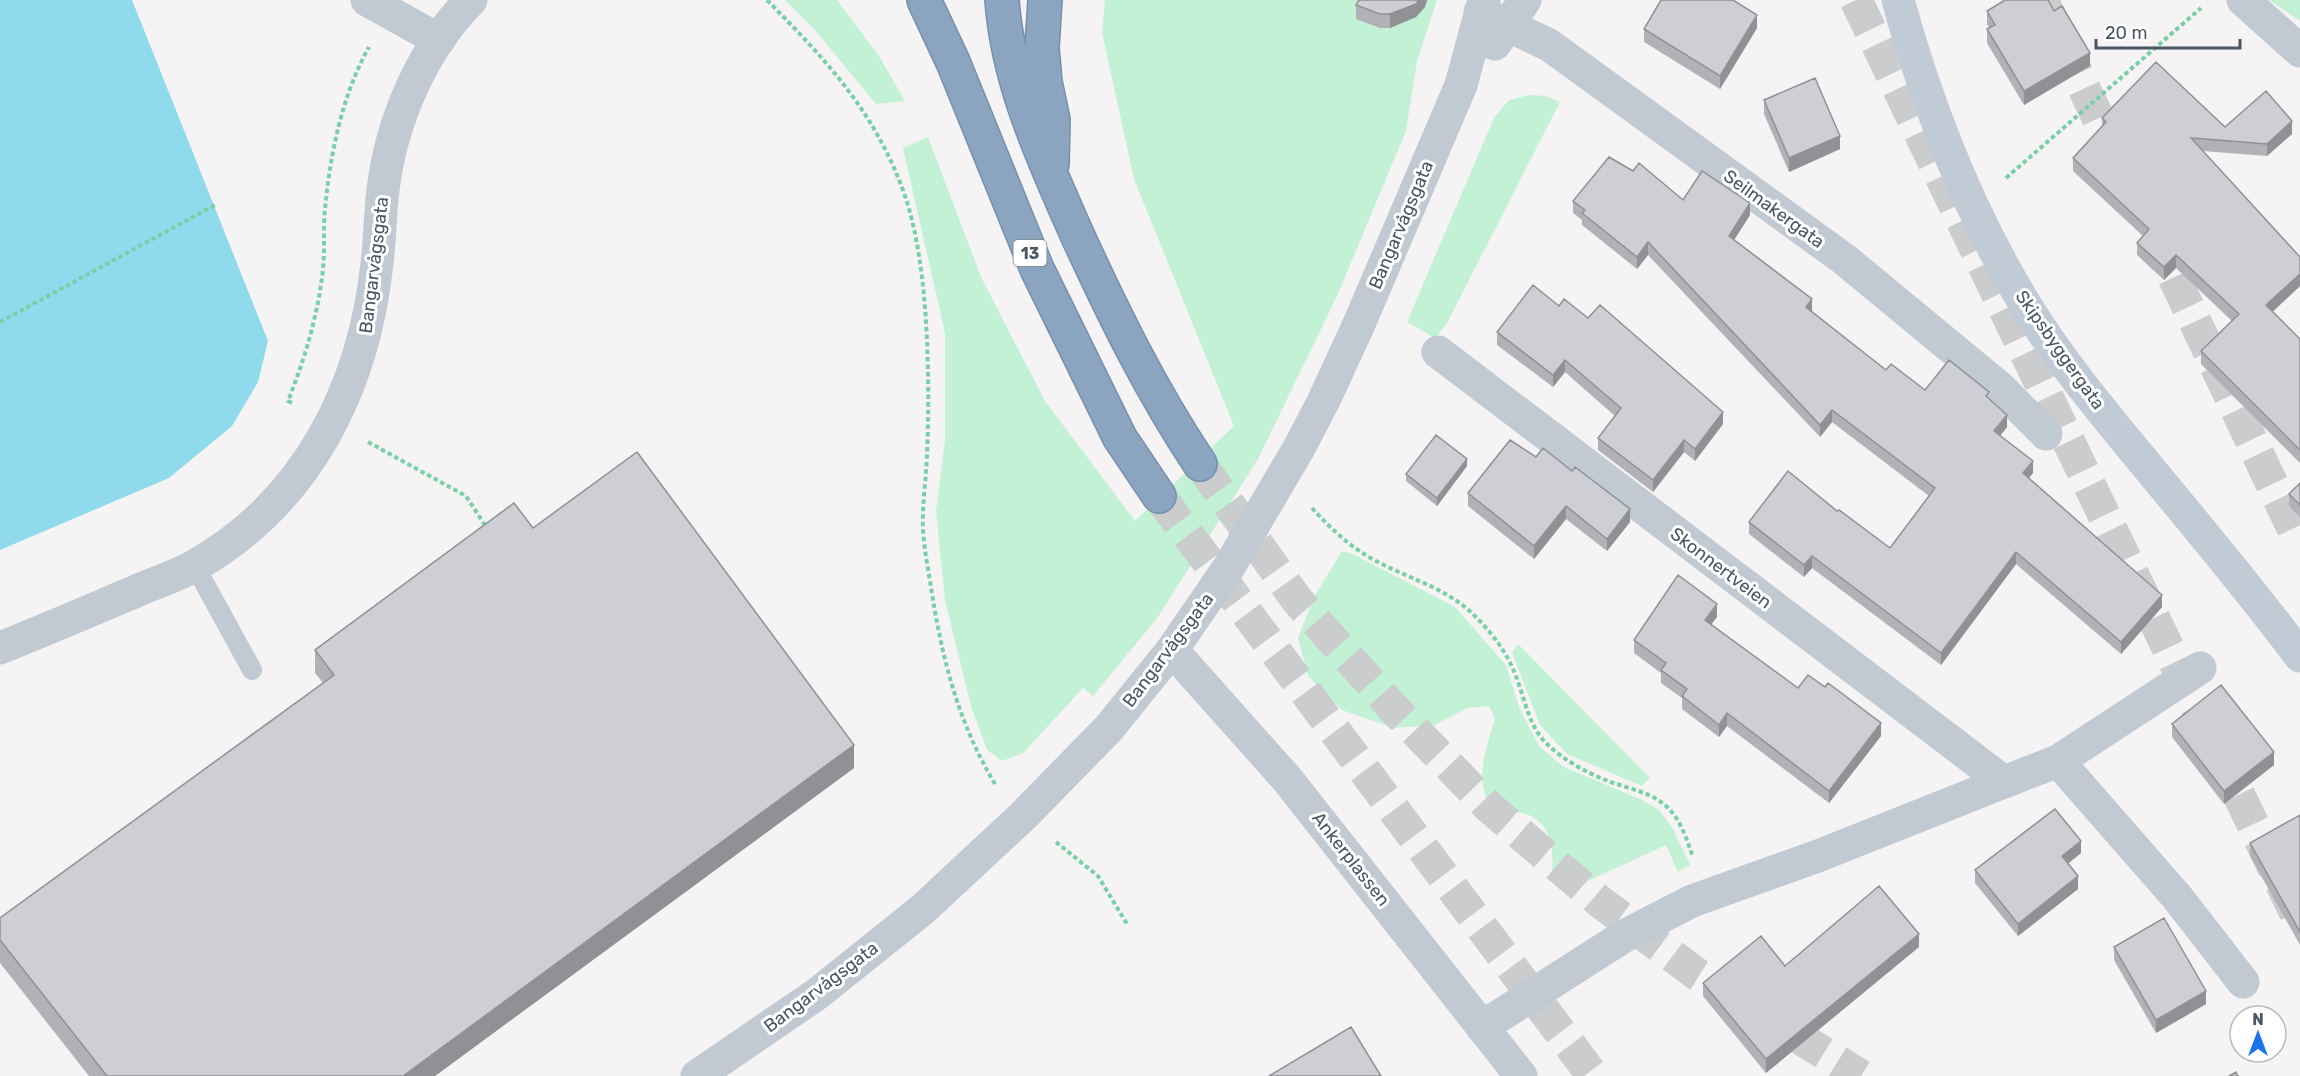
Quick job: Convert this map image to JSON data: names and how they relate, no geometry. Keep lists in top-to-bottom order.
{
  "streets": {
    "highway": ["13"],
    "main road": ["Skipsbyggergata"],
    "street": [
      "Seilmakergata",
      "Bangarvågsgata",
      "Skonnertveien",
      "Ankerplassen"
    ]
  },
  "crossings": [
    ["Seilmakergata", "Bangarvågsgata"],
    ["Bangarvågsgata", "Ankerplassen"]
  ],
  "scale_bar": "20 m",
  "north": "top"
}
